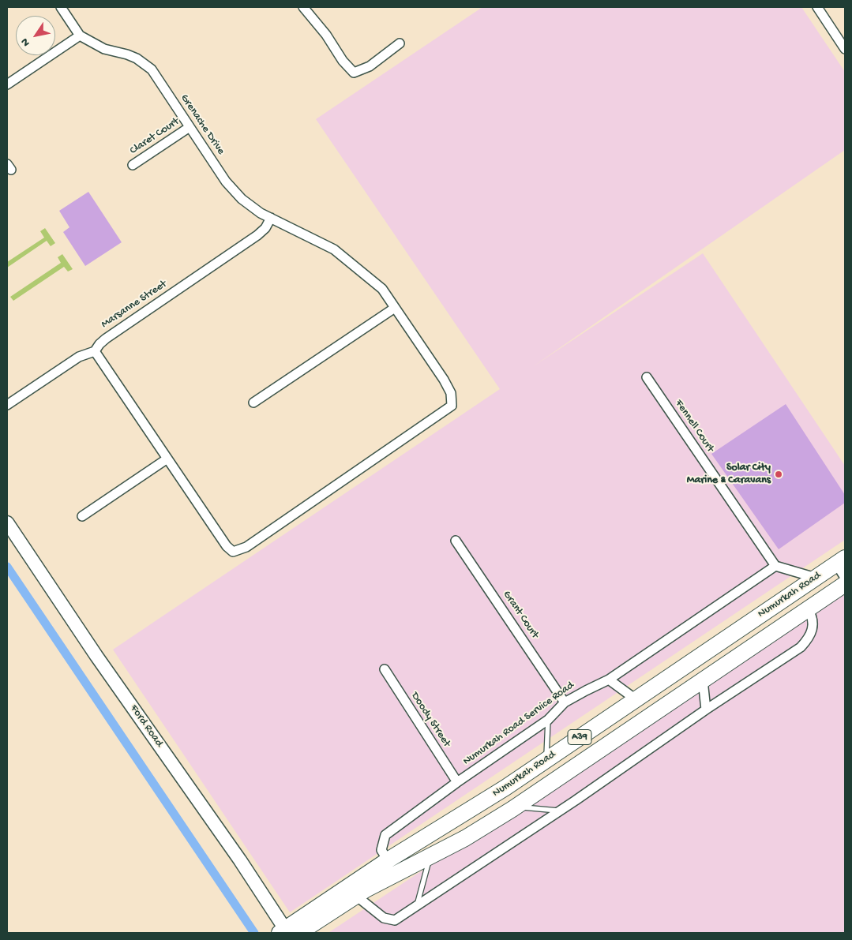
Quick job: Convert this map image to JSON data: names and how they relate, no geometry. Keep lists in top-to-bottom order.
{
  "streets": {
    "highway": ["Numurkah Road", "A39"],
    "street": [
      "Grenache Drive",
      "Claret Court",
      "Marsanne Street",
      "Fennell Court",
      "Grant Court",
      "Doody Street",
      "Numurkah Road Service Road",
      "Ford Road"
    ]
  },
  "crossings": [
    ["Grenache Drive", "Claret Court"],
    ["Grenache Drive", "Marsanne Street"],
    ["Fennell Court", "Numurkah Road Service Road"],
    ["Numurkah Road", "Numurkah Road Service Road"],
    ["Numurkah Road", "Ford Road"],
    ["Grant Court", "Numurkah Road Service Road"],
    ["Doody Street", "Numurkah Road Service Road"]
  ],
  "places": ["Solar City Marine & Caravans"],
  "north": "bottom left"
}
